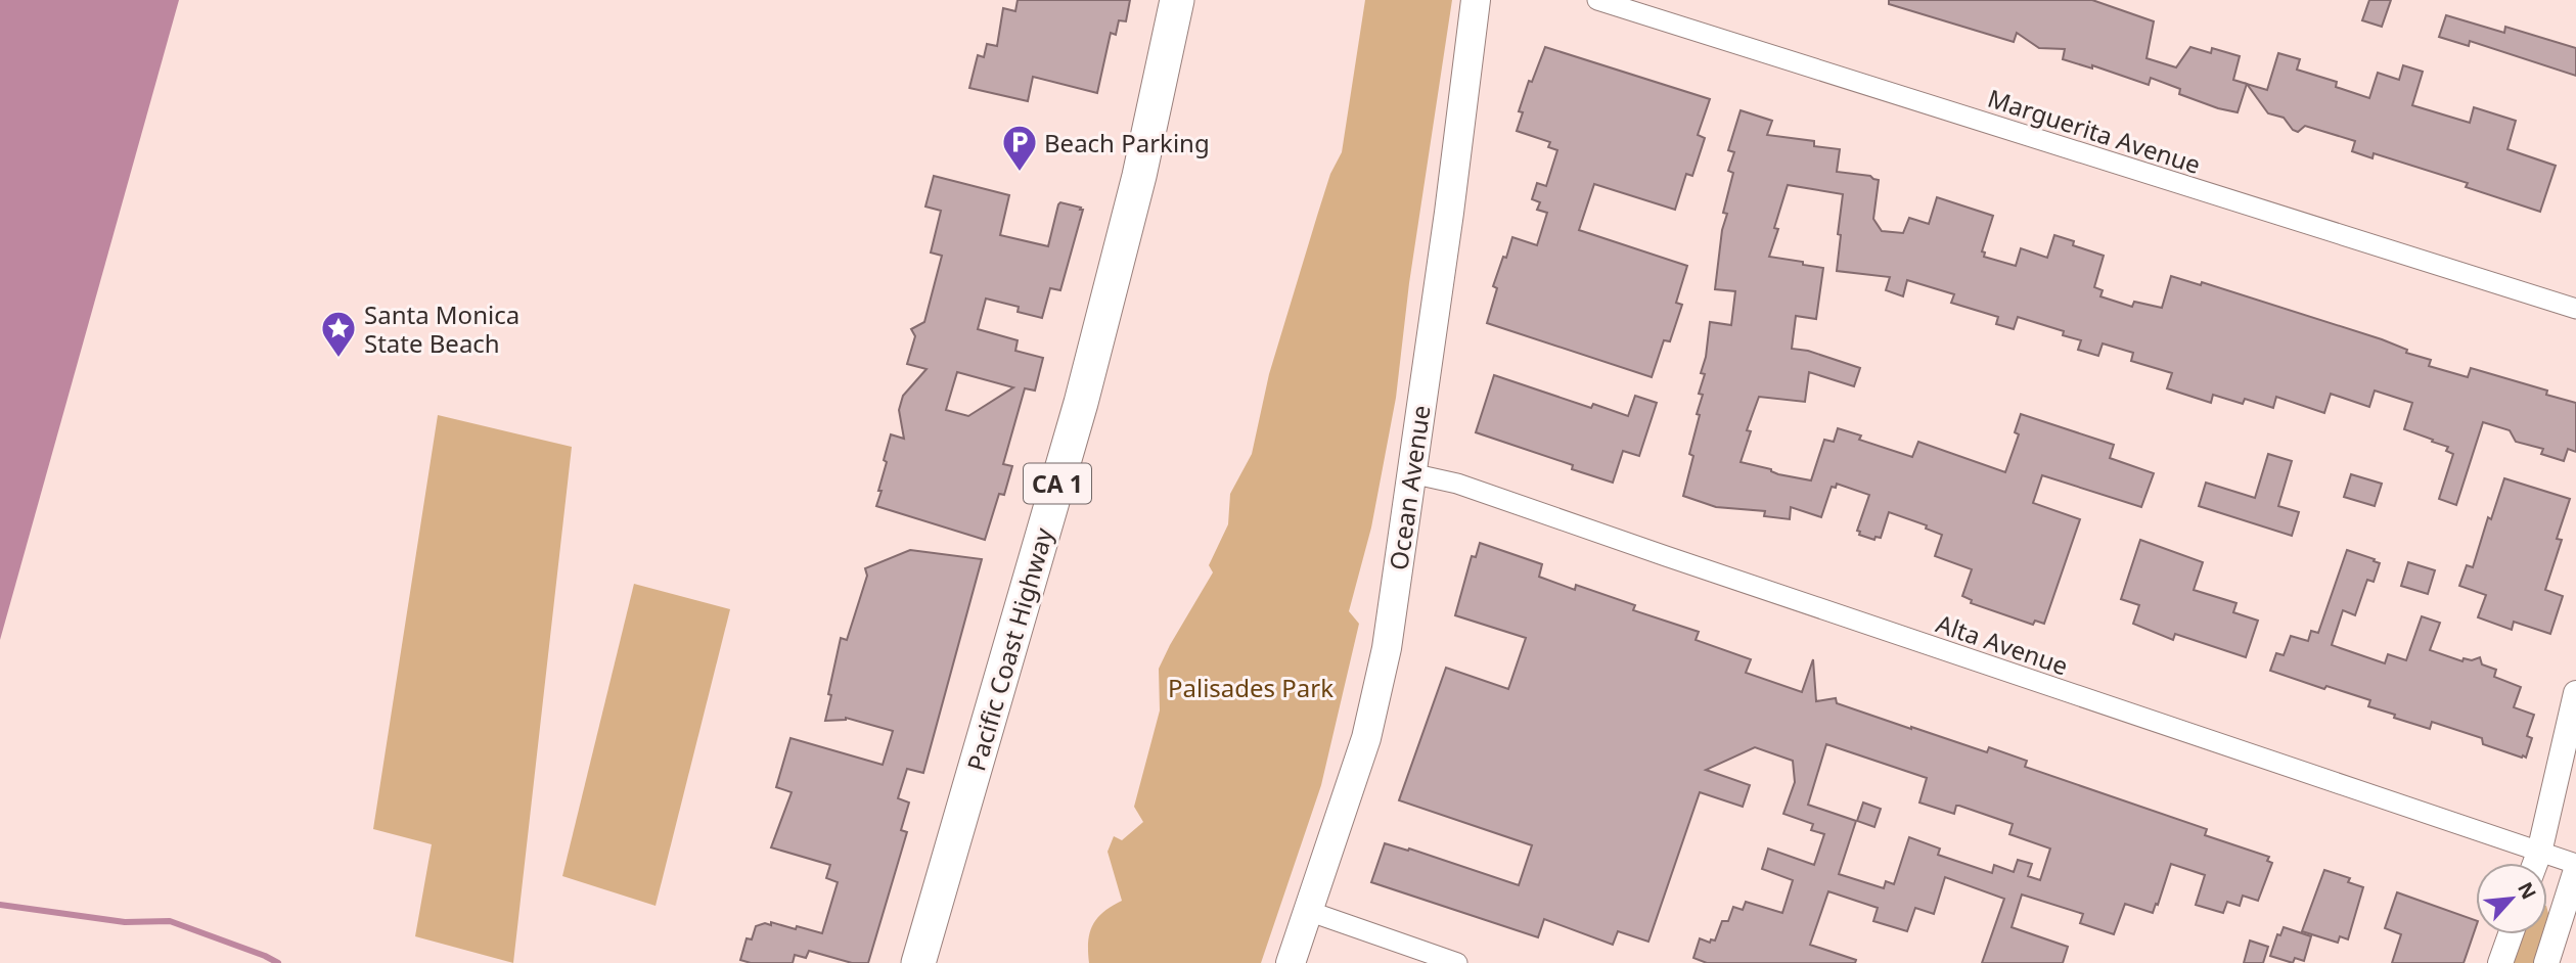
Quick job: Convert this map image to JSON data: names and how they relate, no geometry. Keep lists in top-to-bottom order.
{
  "streets": {
    "highway": ["CA 1", "Pacific Coast Highway"],
    "main road": ["Ocean Avenue"],
    "street": ["Marguerita Avenue", "Alta Avenue"]
  },
  "crossings": [
    ["Ocean Avenue", "Alta Avenue"]
  ],
  "parks": ["Palisades Park"],
  "places": {
    "parking": ["Beach Parking"],
    "place": ["Santa Monica State Beach"]
  },
  "north": "top right"
}
